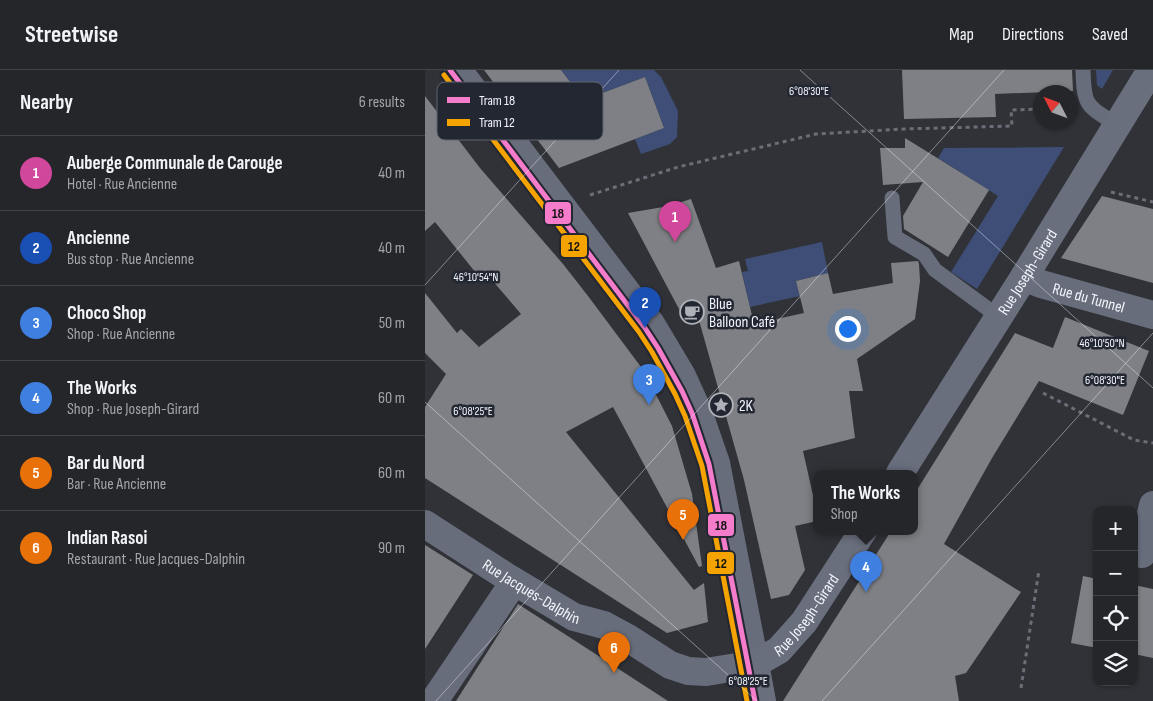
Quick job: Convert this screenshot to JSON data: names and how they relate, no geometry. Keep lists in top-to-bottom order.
{
  "streets": {
    "street": ["Rue Joseph-Girard", "Rue du Tunnel", "Rue Jacques-Dalphin"]
  },
  "crossings": [
    ["Rue Joseph-Girard", "Rue du Tunnel"],
    ["Rue Joseph-Girard", "Rue Jacques-Dalphin"]
  ],
  "places": {
    "cafe": ["Blue Balloon Café"],
    "place": ["2K"]
  },
  "lines": ["tram line 18", "tram line 12"],
  "legend": ["Tram 18", "Tram 12"],
  "north": "top left",
  "page": {
    "header": "Streetwise",
    "nav": ["Map", "Directions", "Saved"],
    "heading": ["Nearby", "6 results"],
    "list": [
      {
        "mark": "1",
        "name": "Auberge Communale de Carouge",
        "note": "Hotel · Rue Ancienne",
        "value": "40 m"
      },
      {
        "mark": "2",
        "name": "Ancienne",
        "note": "Bus stop · Rue Ancienne",
        "value": "40 m"
      },
      {
        "mark": "3",
        "name": "Choco Shop",
        "note": "Shop · Rue Ancienne",
        "value": "50 m"
      },
      {
        "mark": "4",
        "name": "The Works",
        "note": "Shop · Rue Joseph-Girard",
        "value": "60 m"
      },
      {
        "mark": "5",
        "name": "Bar du Nord",
        "note": "Bar · Rue Ancienne",
        "value": "60 m"
      },
      {
        "mark": "6",
        "name": "Indian Rasoi",
        "note": "Restaurant · Rue Jacques-Dalphin",
        "value": "90 m"
      }
    ],
    "pins": [
      "1",
      "2",
      "3",
      "5",
      "4",
      "6"
    ],
    "popup": ["The Works", "Shop"],
    "map_buttons": ["+", "−"]
  },
  "coordinates": [
    "6°08'30\"E",
    "46°10'54\"N",
    "46°10'50\"N",
    "6°08'25\"E"
  ]
}
